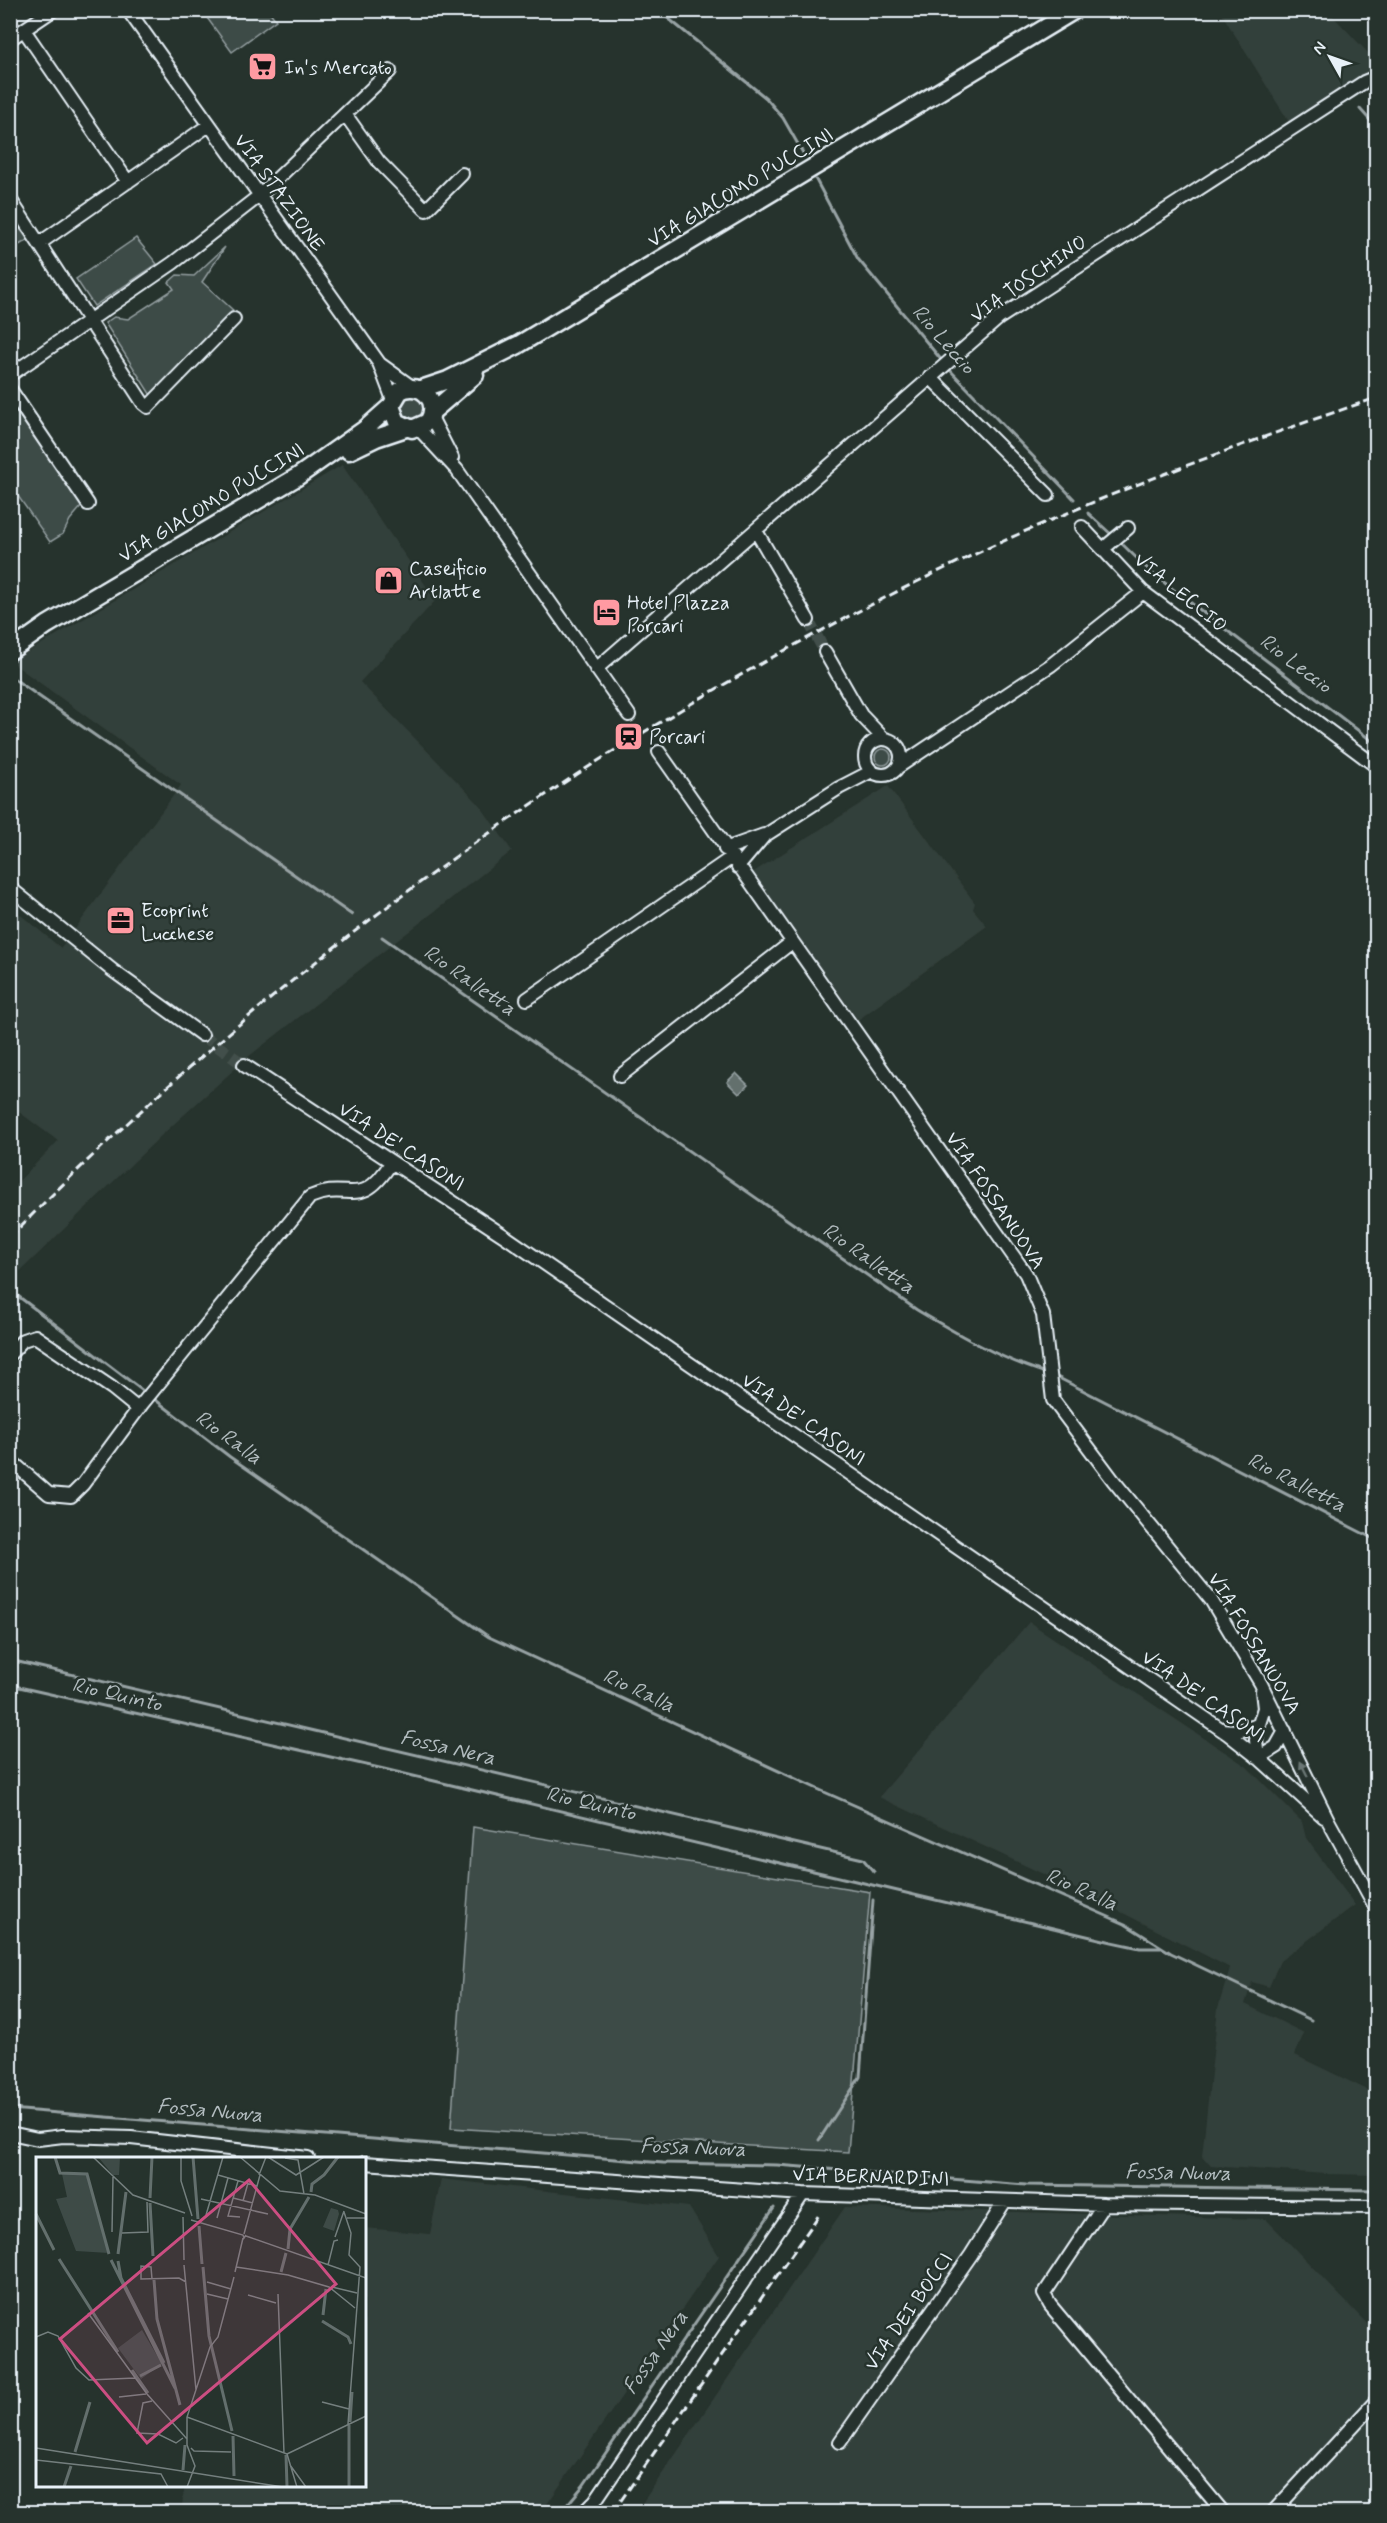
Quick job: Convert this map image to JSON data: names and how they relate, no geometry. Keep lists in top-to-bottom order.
{
  "streets": {
    "main road": ["VIA GIACOMO PUCCINI"],
    "street": [
      "VIA STAZIONE",
      "VIA TOSCHINO",
      "VIA LECCIO",
      "VIA DE' CASONI",
      "VIA FOSSANUOVA",
      "VIA BERNARDINI",
      "VIA DEI BOCCI"
    ]
  },
  "crossings": [
    ["VIA GIACOMO PUCCINI", "VIA STAZIONE"],
    ["VIA DE' CASONI", "VIA FOSSANUOVA"],
    ["VIA BERNARDINI", "VIA DEI BOCCI"]
  ],
  "water": [
    "Rio Leccio",
    "Rio Ralletta",
    "Rio Ralla",
    "Rio Quinto",
    "Fossa Nera",
    "Fossa Nuova"
  ],
  "places": {
    "supermarket": ["In's Mercato"],
    "shop": ["Caseificio Artlatte"],
    "hotel": ["Hotel Plazza Porcari"],
    "station": ["Porcari"],
    "office": ["Ecoprint Lucchese"]
  },
  "north": "top left"
}
